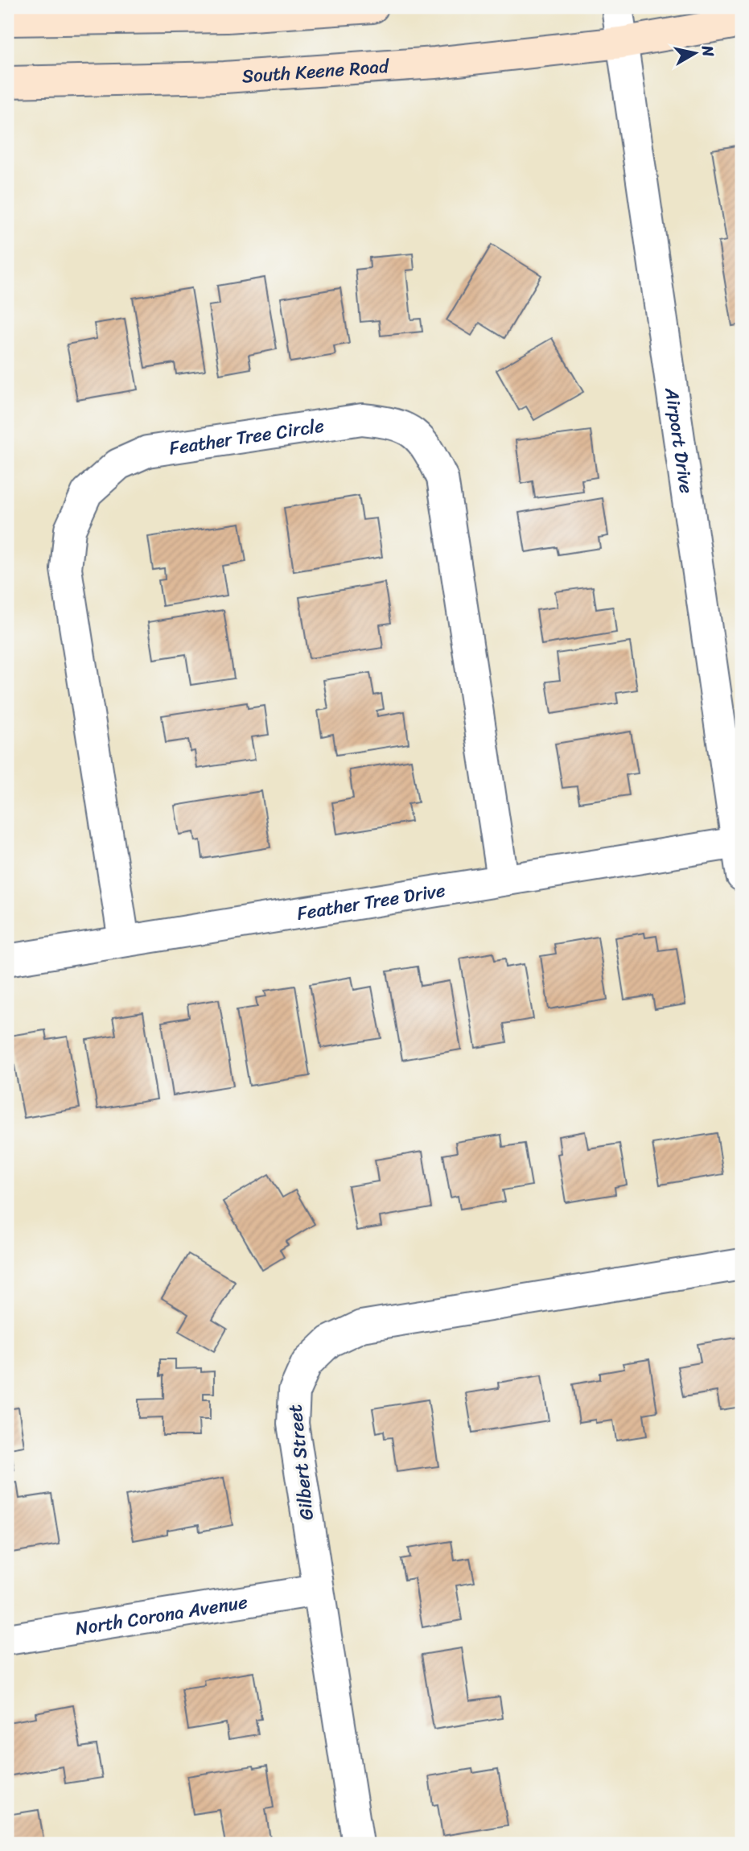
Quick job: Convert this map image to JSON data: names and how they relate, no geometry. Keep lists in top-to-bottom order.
{
  "streets": {
    "main road": ["South Keene Road"],
    "street": [
      "Feather Tree Circle",
      "Airport Drive",
      "Feather Tree Drive",
      "Gilbert Street",
      "North Corona Avenue"
    ]
  },
  "crossings": [
    ["South Keene Road", "Airport Drive"],
    ["Feather Tree Circle", "Feather Tree Drive"],
    ["Airport Drive", "Feather Tree Drive"],
    ["Gilbert Street", "North Corona Avenue"]
  ],
  "north": "right"
}
